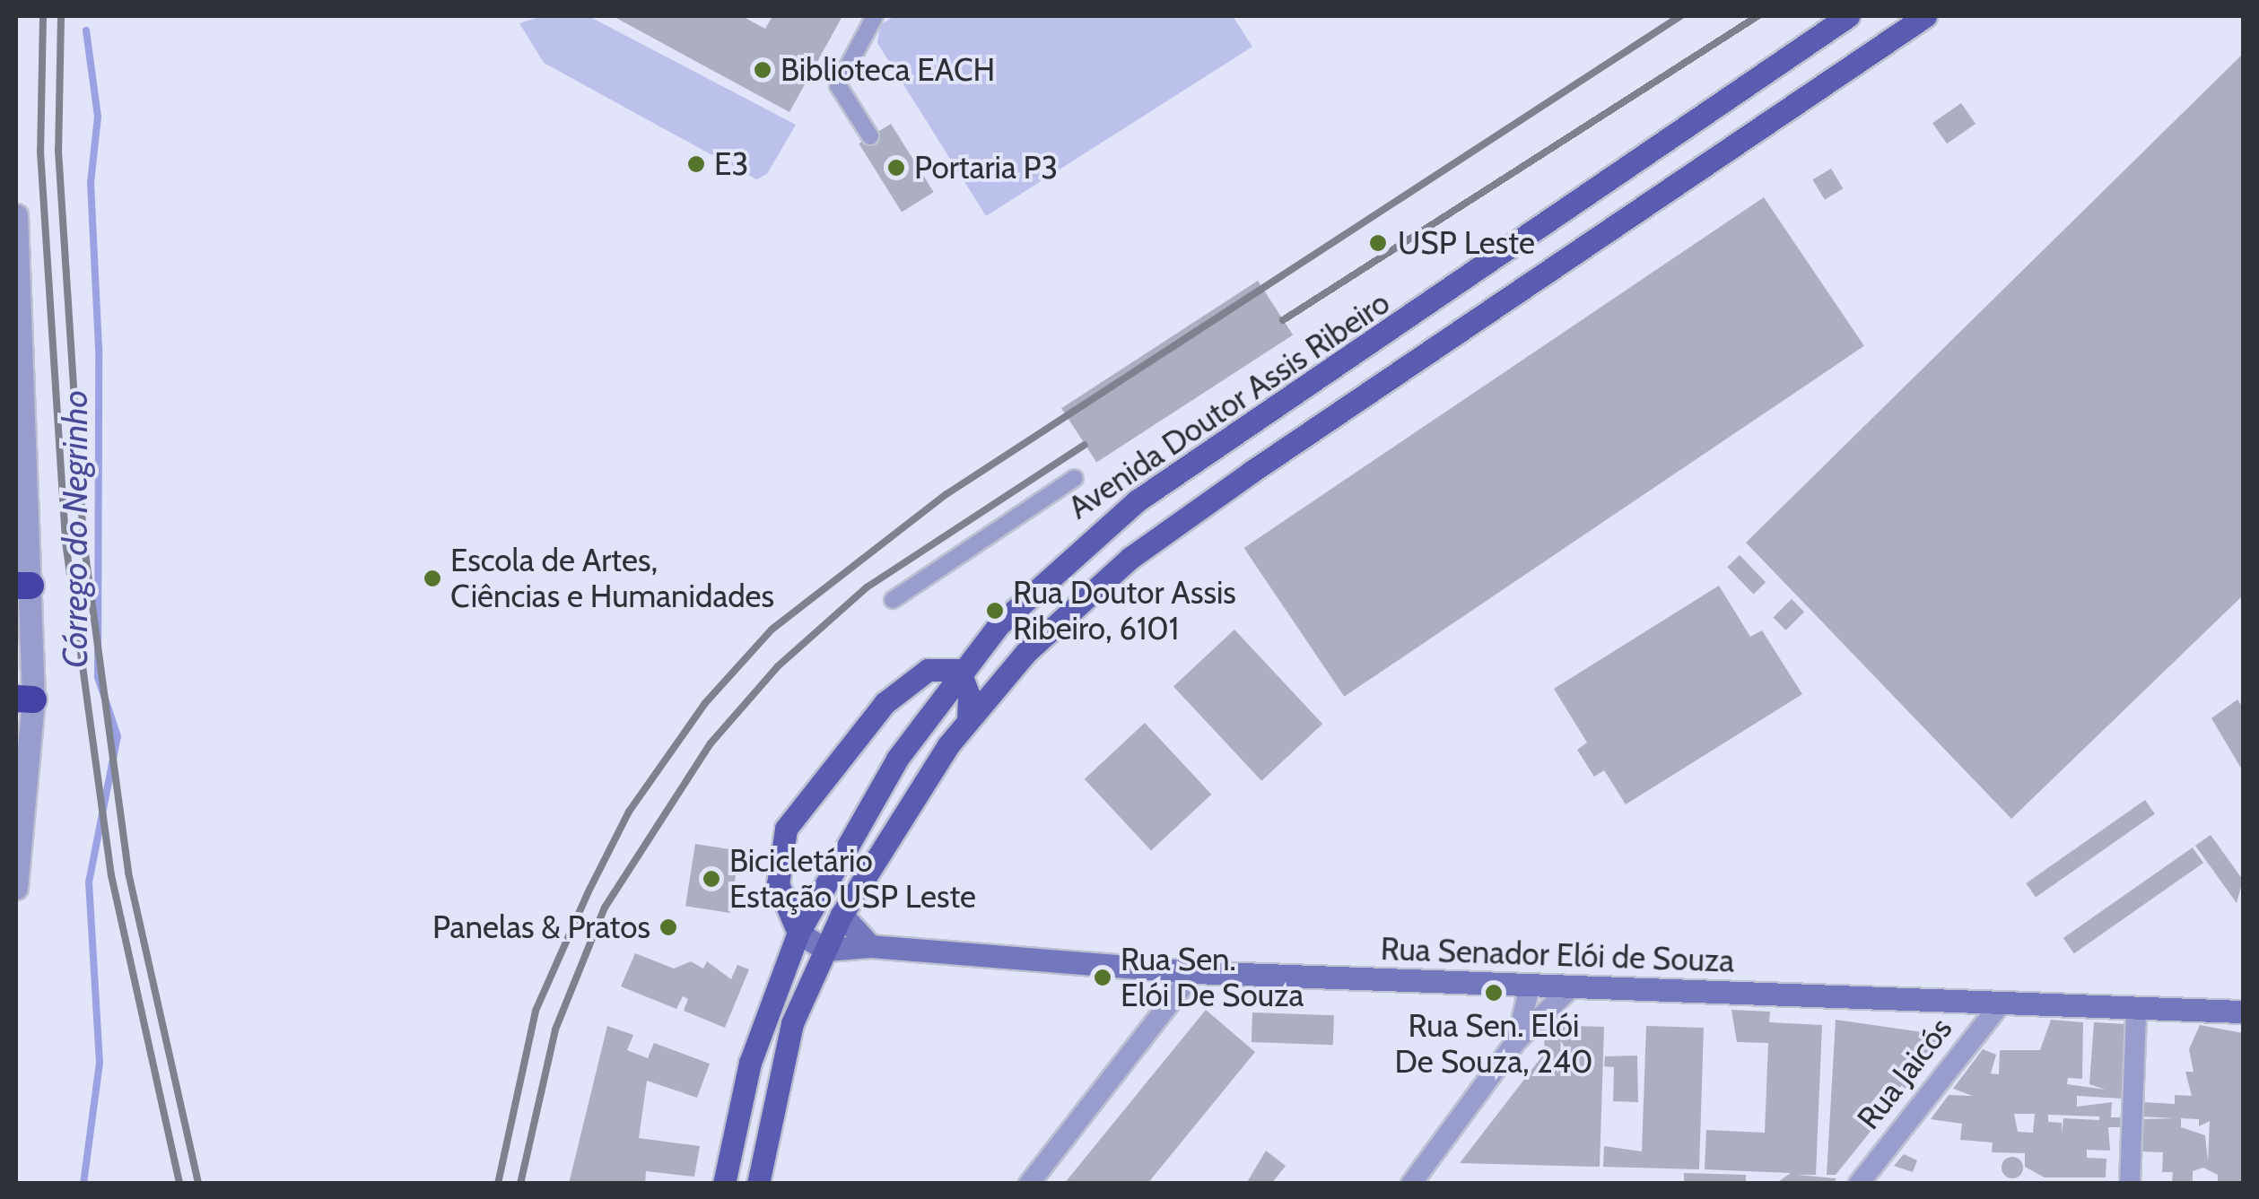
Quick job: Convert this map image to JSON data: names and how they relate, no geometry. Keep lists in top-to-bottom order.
{
  "streets": {
    "main road": ["Avenida Doutor Assis Ribeiro", "Rua Senador Elói de Souza"],
    "street": ["Rua Jaicós"]
  },
  "crossings": [
    ["Rua Senador Elói de Souza", "Rua Jaicós"]
  ],
  "water": ["Córrego do Negrinho"],
  "places": [
    "Biblioteca EACH",
    "E3",
    "Portaria P3",
    "USP Leste",
    "Escola de Artes, Ciências e Humanidades",
    "Rua Doutor Assis Ribeiro, 6101",
    "Bicicletário Estação USP Leste",
    "Panelas & Pratos",
    "Rua Sen. Elói De Souza",
    "Rua Sen. Elói De Souza, 240"
  ]
}
